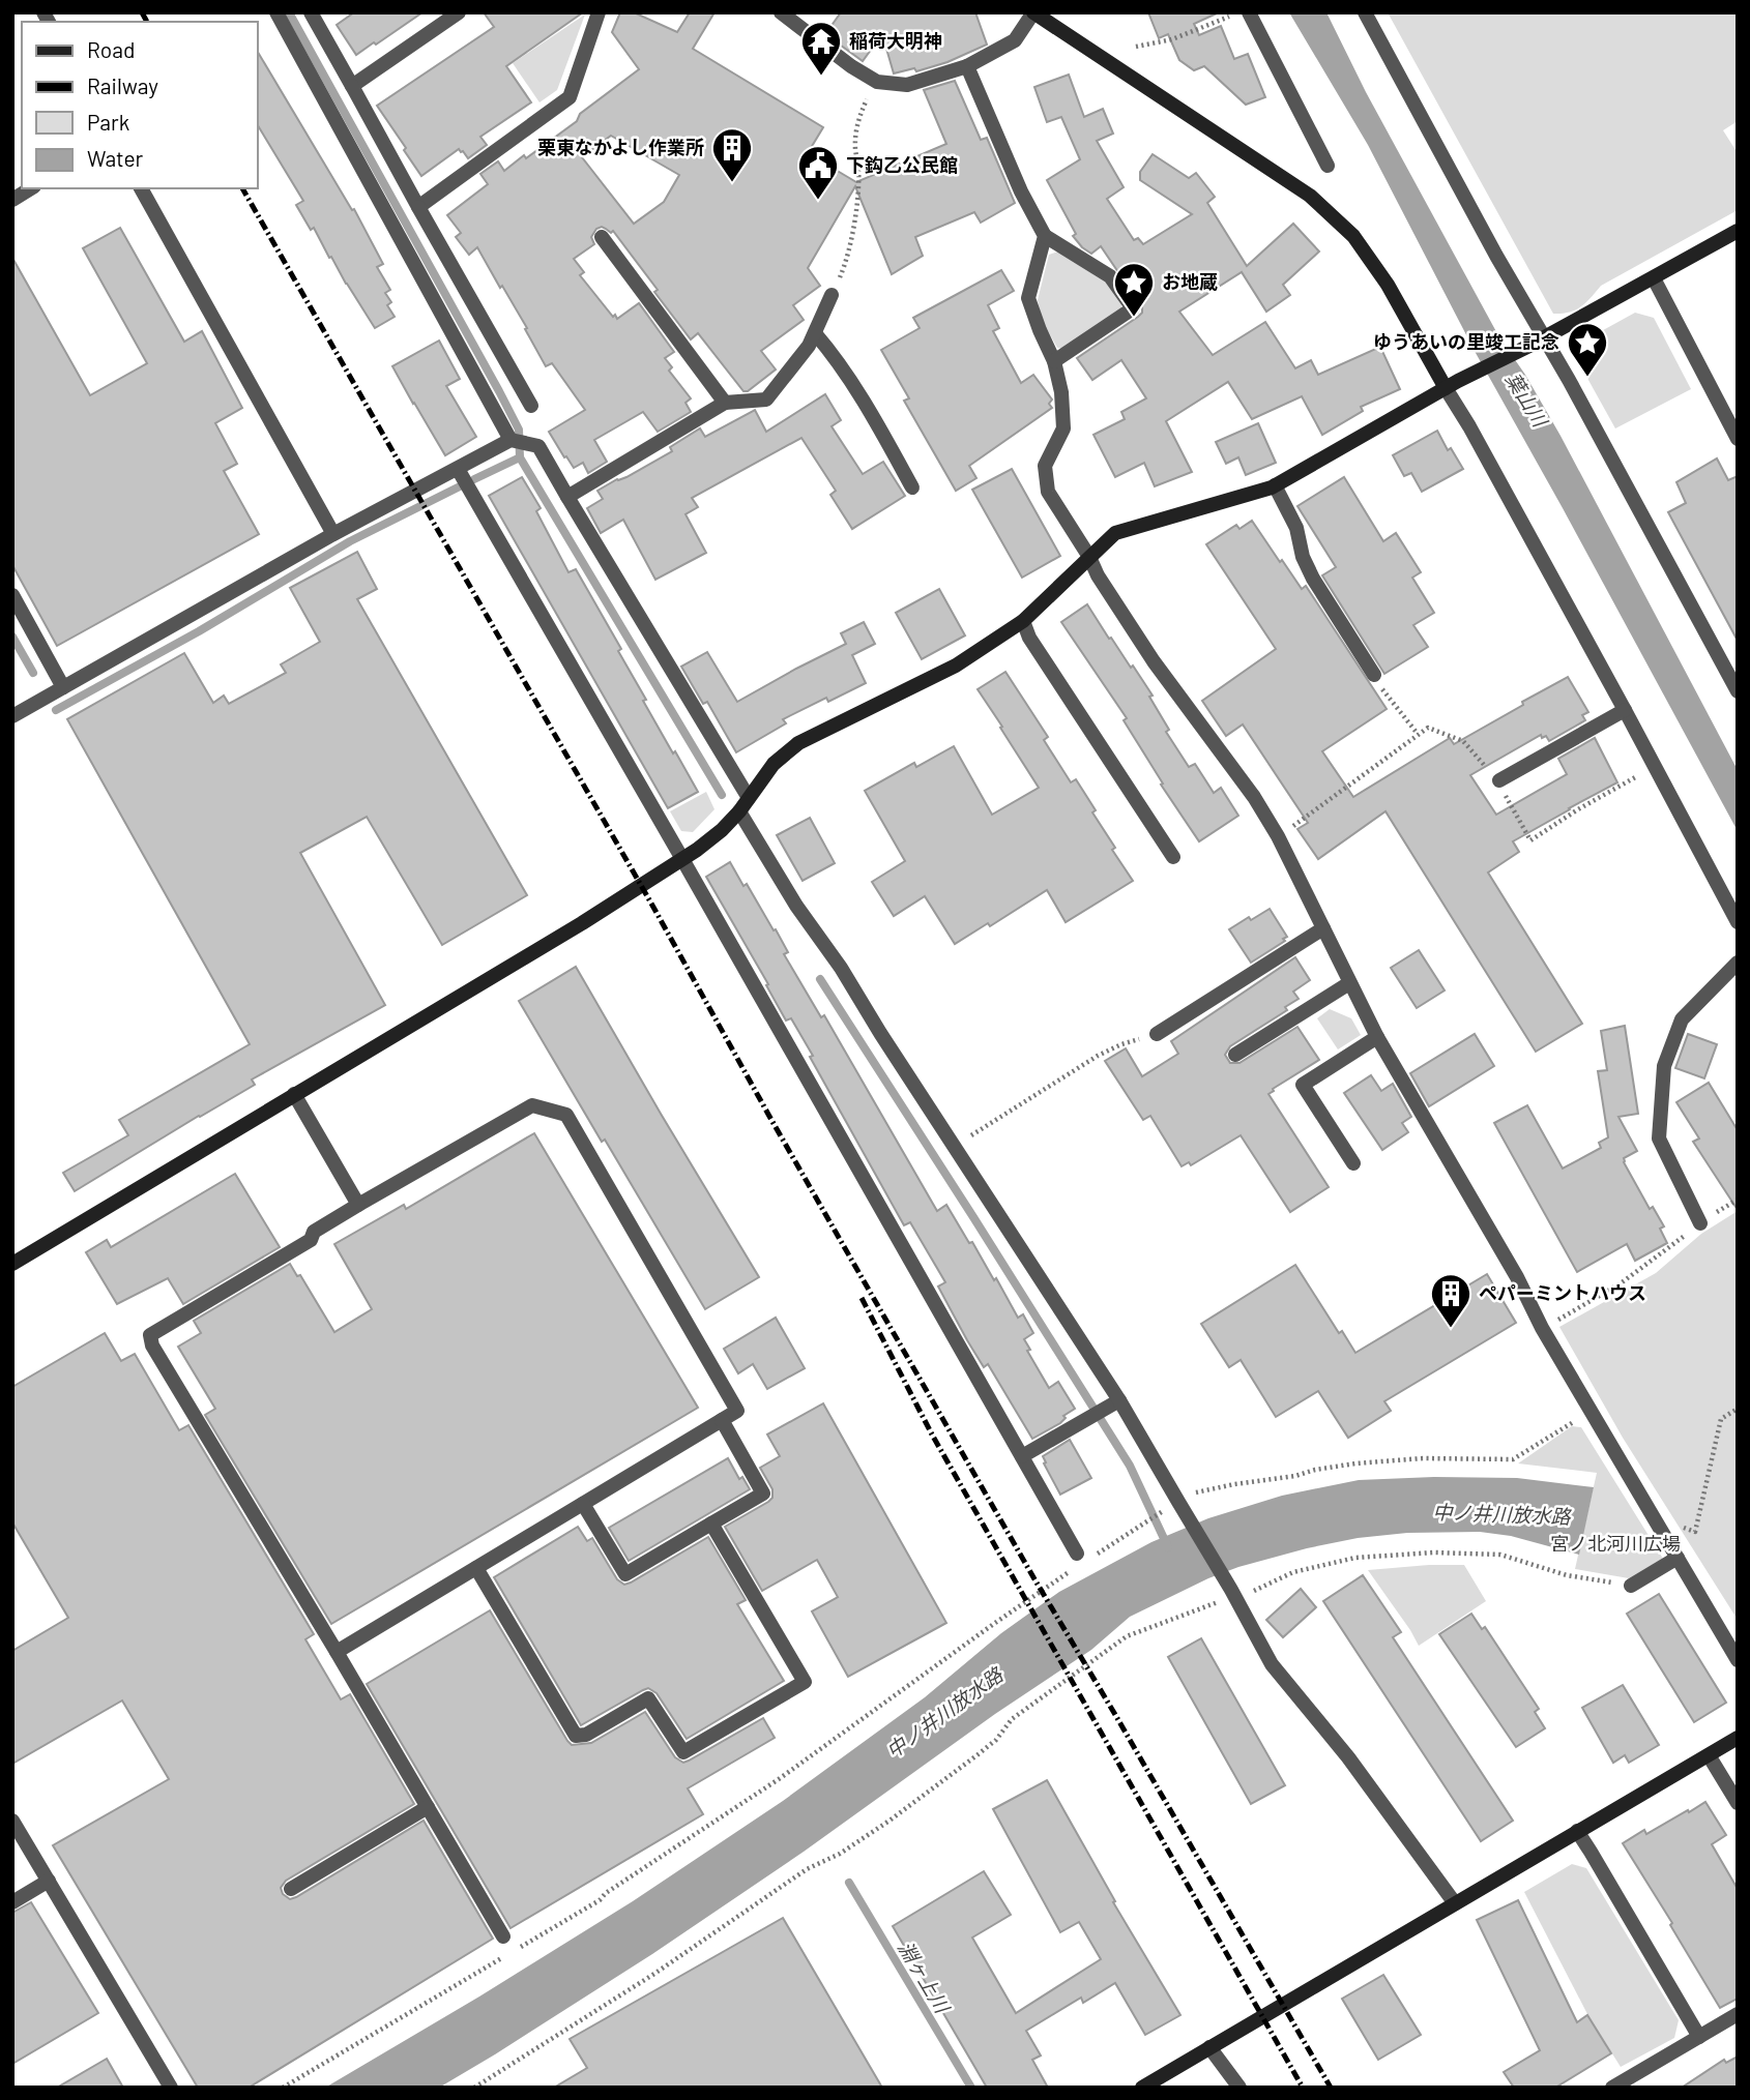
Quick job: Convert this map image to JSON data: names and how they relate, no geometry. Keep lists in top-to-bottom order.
{
  "water": ["葉山川", "中ノ井川放水路", "淵ヶ上川"],
  "parks": ["宮ノ北河川広場"],
  "places": {
    "temple": ["稲荷大明神"],
    "building": ["栗東なかよし作業所", "ペパーミントハウス"],
    "public building": ["下鈎乙公民館"],
    "place": ["お地蔵", "ゆうあいの里竣工記念"]
  },
  "legend": [
    "Road",
    "Railway",
    "Park",
    "Water"
  ]
}
